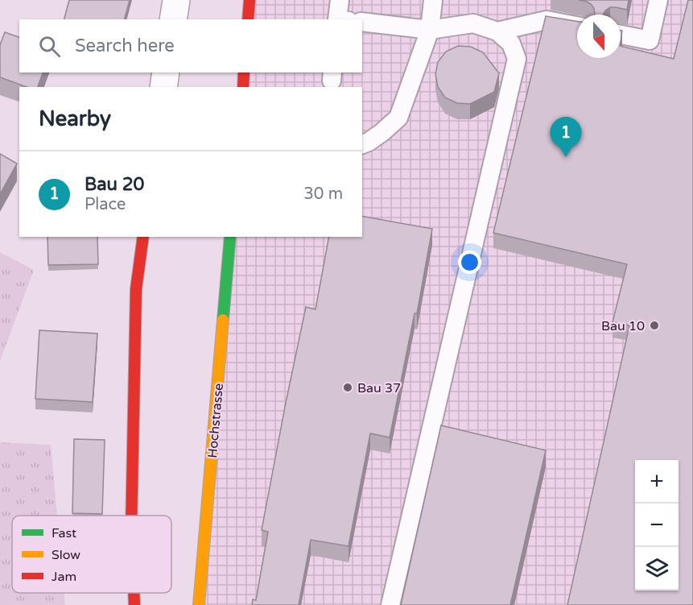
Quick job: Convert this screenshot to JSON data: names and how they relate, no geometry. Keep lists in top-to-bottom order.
{
  "streets": {
    "street": ["Hochstrasse"]
  },
  "places": ["Bau 10", "Bau 37"],
  "legend": ["Fast", "Slow", "Jam"],
  "north": "bottom",
  "page": {
    "search": "Search here",
    "heading": "Nearby",
    "pins": "1",
    "list": [
      {
        "mark": "1",
        "name": "Bau 20",
        "note": "Place",
        "value": "30 m"
      }
    ],
    "map_buttons": ["+", "−"]
  }
}
